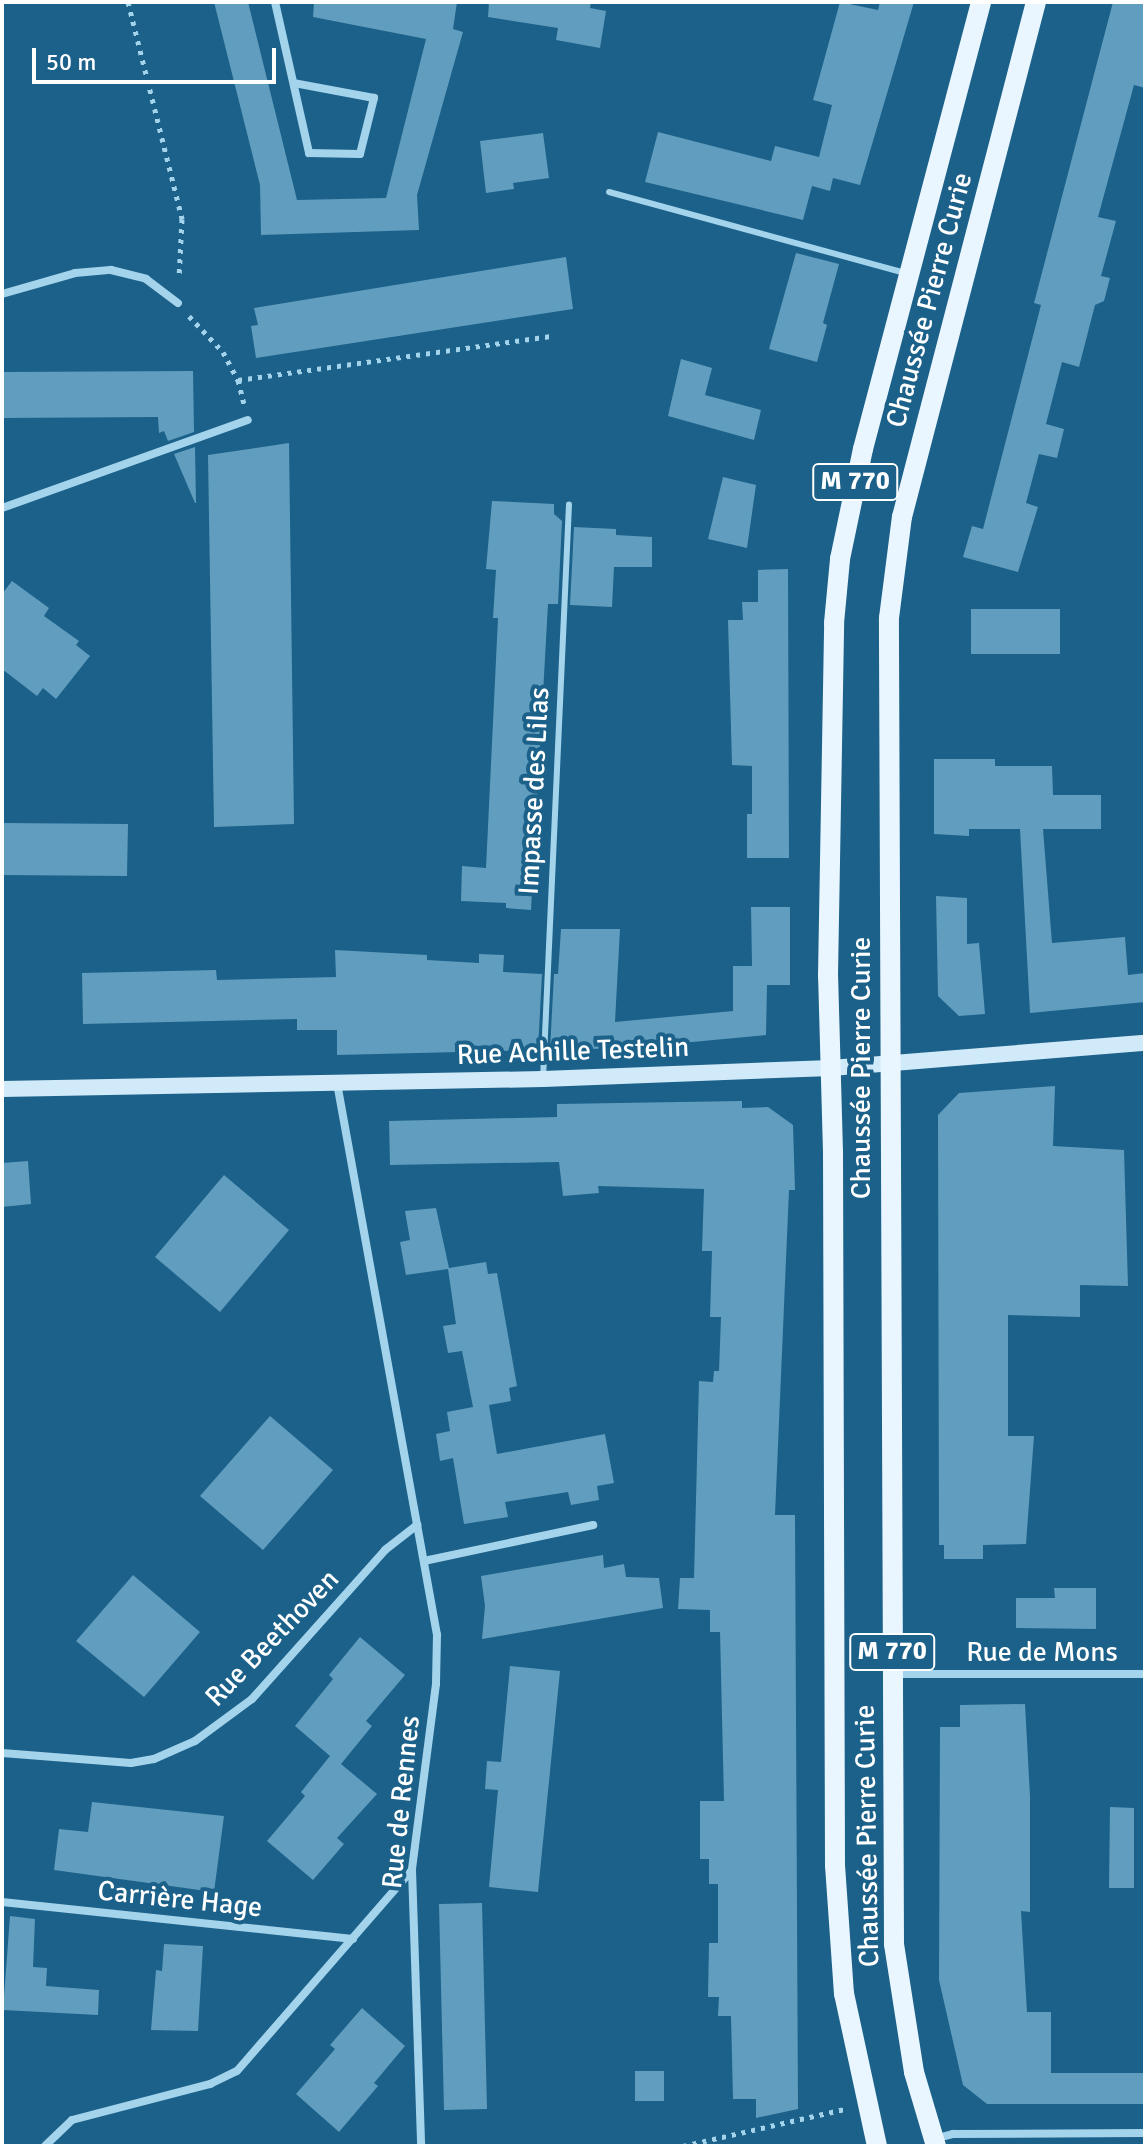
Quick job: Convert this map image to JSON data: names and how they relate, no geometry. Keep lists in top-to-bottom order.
{
  "streets": {
    "main road": ["Chaussée Pierre Curie", "M 770"],
    "street": [
      "Rue Achille Testelin",
      "Rue Beethoven",
      "Rue de Mons",
      "Rue de Rennes",
      "Carrière Hage"
    ],
    "lane": ["Impasse des Lilas"]
  },
  "crossings": [
    ["Chaussée Pierre Curie", "Rue Achille Testelin"],
    ["Chaussée Pierre Curie", "Rue de Mons"],
    ["Impasse des Lilas", "Rue Achille Testelin"],
    ["Rue Achille Testelin", "Rue de Rennes"],
    ["Rue Beethoven", "Rue de Rennes"]
  ],
  "scale_bar": "50 m"
}
